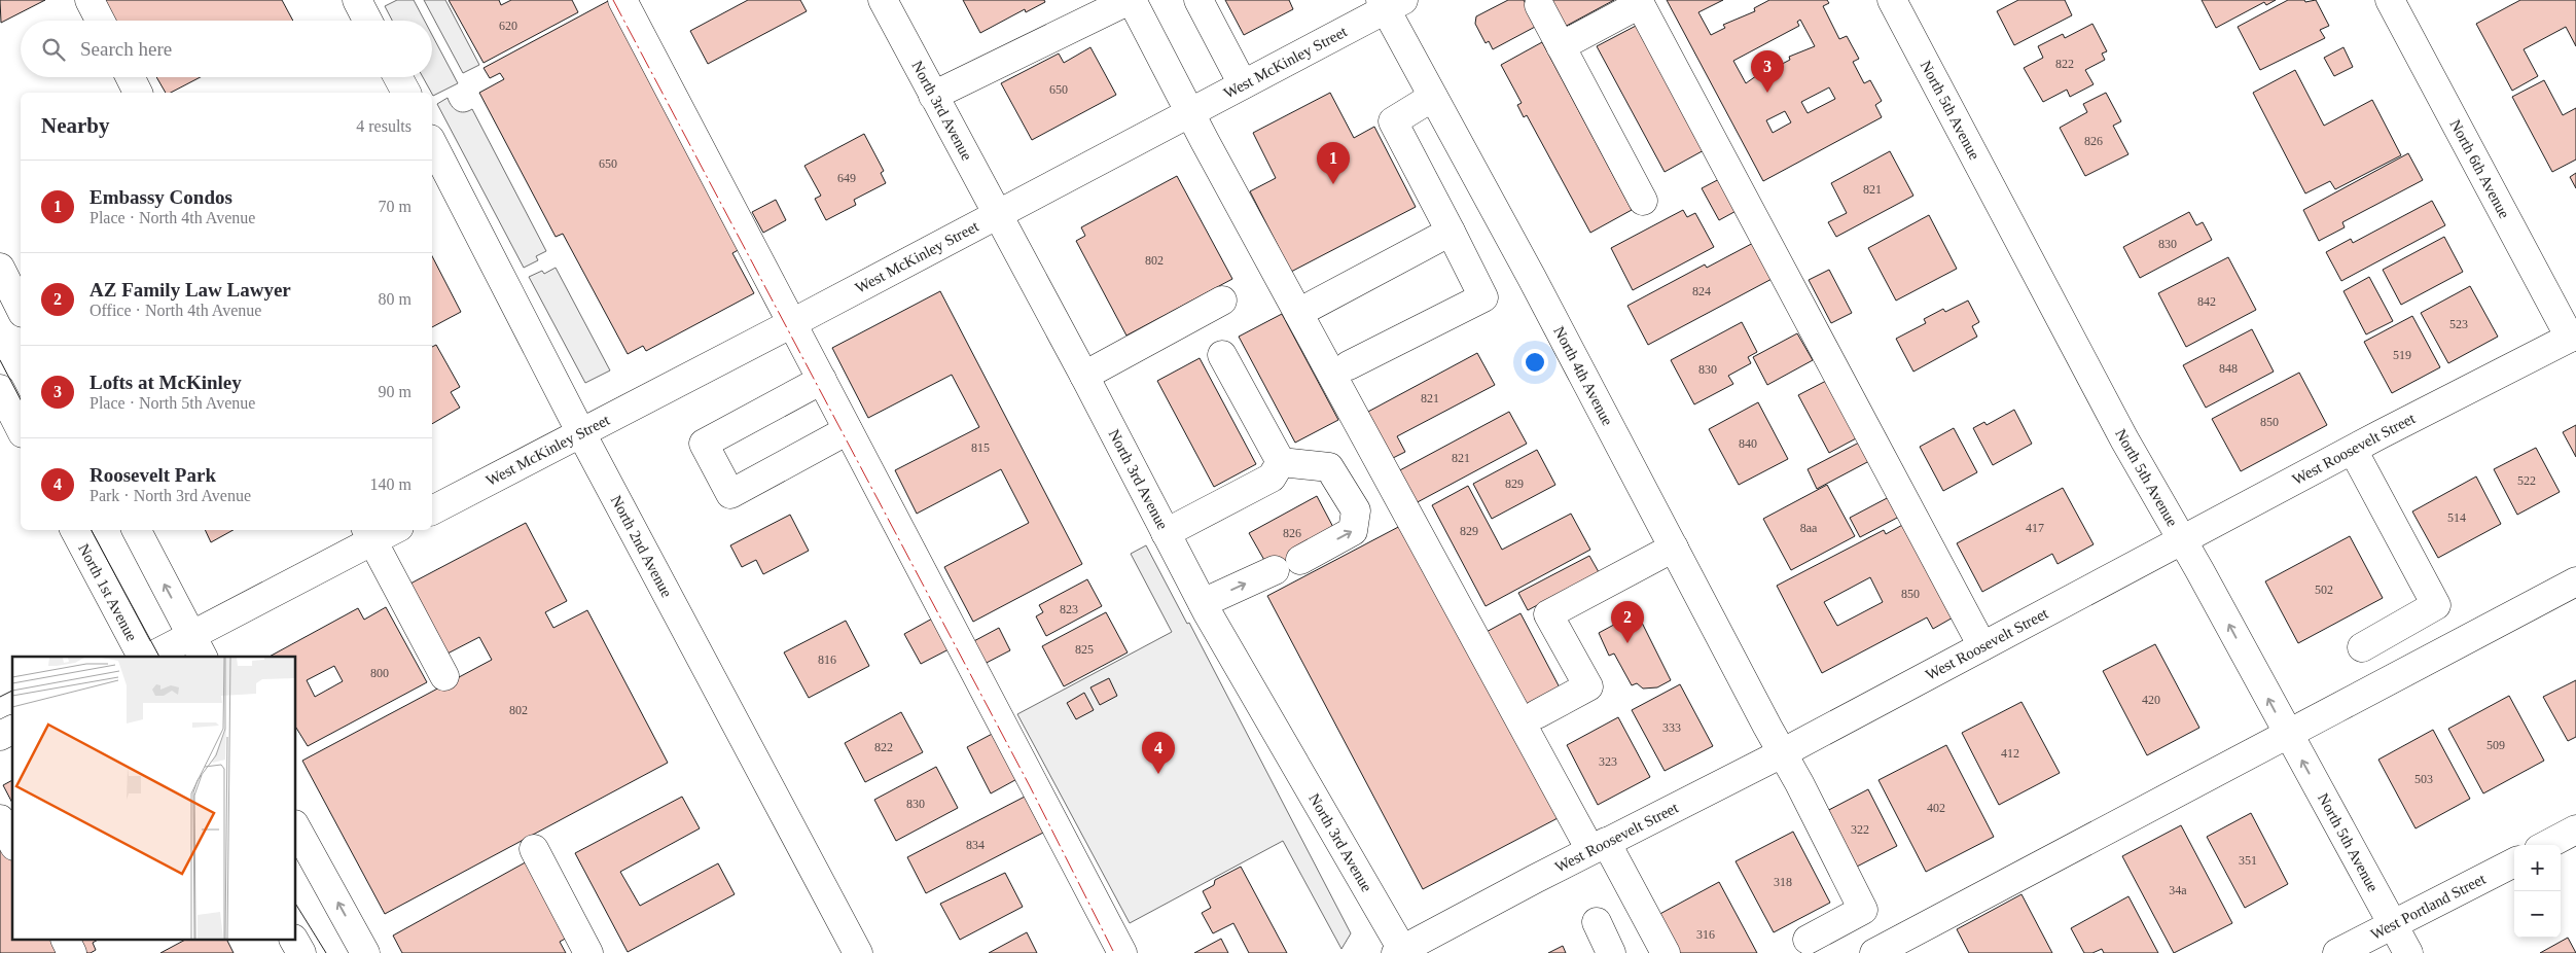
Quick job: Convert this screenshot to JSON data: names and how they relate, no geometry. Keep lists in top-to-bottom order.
{
  "streets": {
    "street": [
      "West McKinley Street",
      "North 5th Avenue",
      "North 3rd Avenue",
      "North 6th Avenue",
      "North 4th Avenue",
      "West Roosevelt Street",
      "North 2nd Avenue",
      "North 1st Avenue",
      "West Portland Street"
    ]
  },
  "crossings": [
    ["West McKinley Street", "North 3rd Avenue"],
    ["West McKinley Street", "North 4th Avenue"],
    ["West McKinley Street", "North 2nd Avenue"],
    ["North 5th Avenue", "West Roosevelt Street"],
    ["North 5th Avenue", "West Portland Street"],
    ["North 3rd Avenue", "West Roosevelt Street"],
    ["North 6th Avenue", "West Roosevelt Street"],
    ["North 4th Avenue", "West Roosevelt Street"]
  ],
  "one_way": ["North 5th Avenue"],
  "house_numbers": [
    "620",
    "822",
    "650",
    "826",
    "650",
    "649",
    "821",
    "830",
    "802",
    "824",
    "842",
    "523",
    "519",
    "848",
    "830",
    "821",
    "850",
    "840",
    "815",
    "821",
    "522",
    "829",
    "514",
    "8aa",
    "417",
    "829",
    "826",
    "502",
    "850",
    "823",
    "825",
    "816",
    "800",
    "420",
    "802",
    "333",
    "509",
    "822",
    "412",
    "323",
    "503",
    "830",
    "402",
    "322",
    "834",
    "351",
    "318",
    "34a",
    "316"
  ],
  "page": {
    "search": "Search here",
    "pins": [
      "3",
      "1",
      "2",
      "4"
    ],
    "heading": ["Nearby", "4 results"],
    "list": [
      {
        "mark": "1",
        "name": "Embassy Condos",
        "note": "Place · North 4th Avenue",
        "value": "70 m"
      },
      {
        "mark": "2",
        "name": "AZ Family Law Lawyer",
        "note": "Office · North 4th Avenue",
        "value": "80 m"
      },
      {
        "mark": "3",
        "name": "Lofts at McKinley",
        "note": "Place · North 5th Avenue",
        "value": "90 m"
      },
      {
        "mark": "4",
        "name": "Roosevelt Park",
        "note": "Park · North 3rd Avenue",
        "value": "140 m"
      }
    ],
    "map_buttons": ["+", "−"]
  }
}
